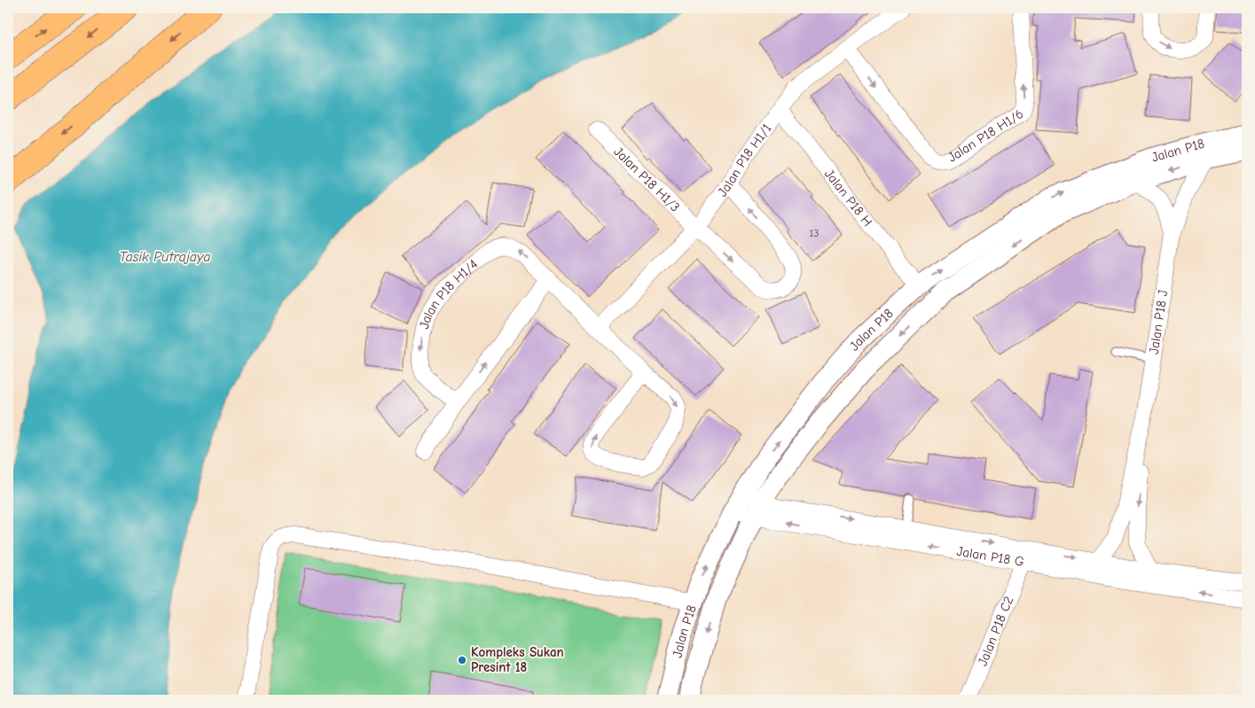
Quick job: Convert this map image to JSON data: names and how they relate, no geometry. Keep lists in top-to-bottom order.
{
  "streets": {
    "street": [
      "Jalan P18 H1/6",
      "Jalan P18",
      "Jalan P18 H1/1",
      "Jalan P18 H1/3",
      "Jalan P18 H",
      "Jalan P18 H1/4",
      "Jalan P18 J",
      "Jalan P18 G",
      "Jalan P18 C2"
    ]
  },
  "crossings": [
    ["Jalan P18 H1/6", "Jalan P18 H1/1"],
    ["Jalan P18", "Jalan P18 H"],
    ["Jalan P18", "Jalan P18 J"],
    ["Jalan P18", "Jalan P18 G"],
    ["Jalan P18 H1/1", "Jalan P18 H1/3"],
    ["Jalan P18 H1/1", "Jalan P18 H"],
    ["Jalan P18 H1/1", "Jalan P18 H1/4"],
    ["Jalan P18 J", "Jalan P18 G"],
    ["Jalan P18 G", "Jalan P18 C2"]
  ],
  "water": ["Tasik Putrajaya"],
  "places": ["Kompleks Sukan Presint 18"],
  "house_numbers": ["13"]
}
